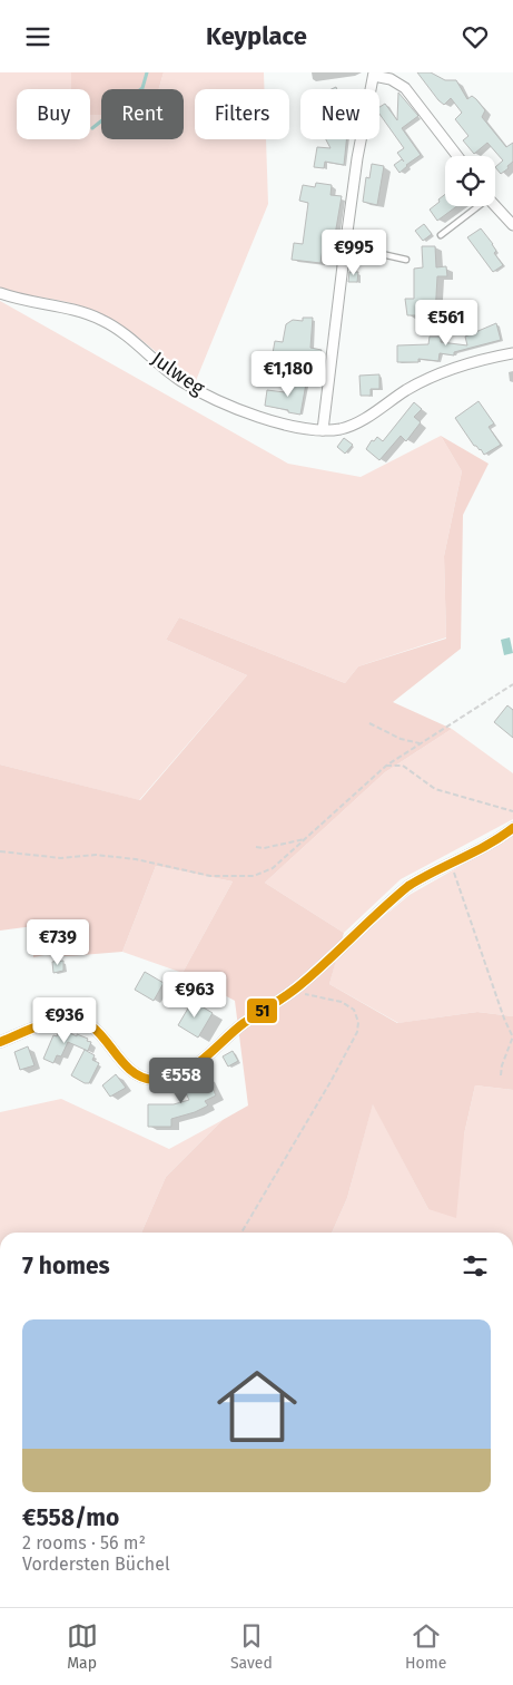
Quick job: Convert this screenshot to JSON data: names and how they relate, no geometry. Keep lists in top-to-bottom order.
{
  "streets": {
    "street": ["Julweg"]
  },
  "lines": ["transit line 51"],
  "page": {
    "header": "Keyplace",
    "chip": [
      "Buy",
      "Rent",
      "Filters",
      "New"
    ],
    "price": [
      "€995",
      "€561",
      "€1,180",
      "€739",
      "€963",
      "€936",
      "€558"
    ],
    "heading": "7 homes",
    "list": [
      {
        "name": "€558/mo",
        "note": "2 rooms · 56 m² · Vordersten Büchel"
      }
    ],
    "tabs": ["Map", "Saved", "Home"]
  }
}
